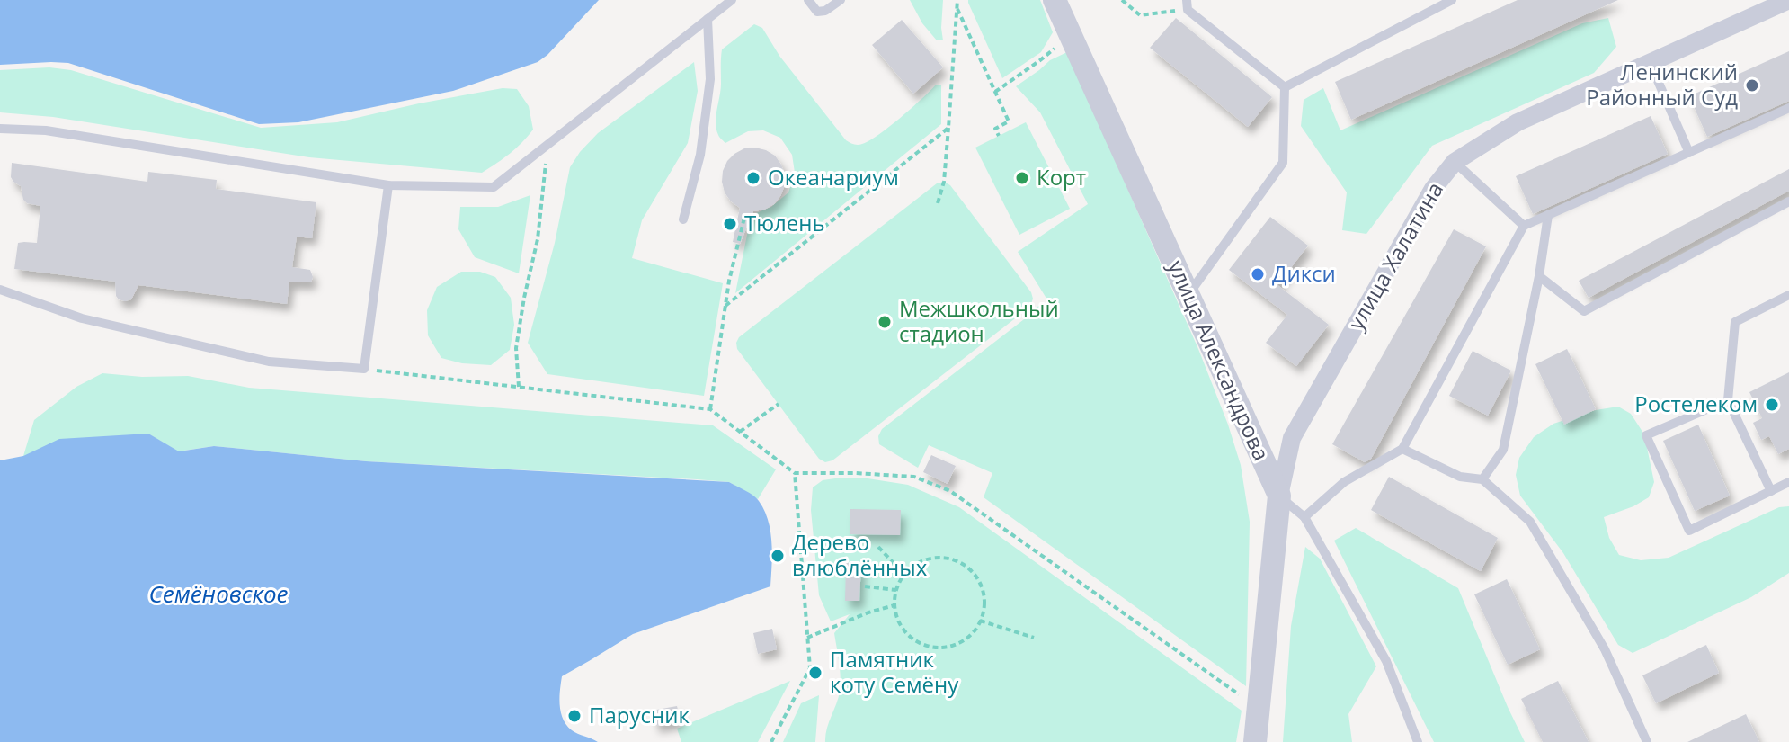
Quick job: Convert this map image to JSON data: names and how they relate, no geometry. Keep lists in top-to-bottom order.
{
  "streets": {
    "street": ["улица Халатина", "улица Александрова"]
  },
  "crossings": [
    ["улица Халатина", "улица Александрова"]
  ],
  "water": ["Семёновское"],
  "places": [
    "Ленинский Районный Суд",
    "Океанариум",
    "Корт",
    "Тюлень",
    "Дикси",
    "Межшкольный стадион",
    "Ростелеком",
    "Дерево влюблённых",
    "Памятник коту Семёну",
    "Парусник"
  ]
}
